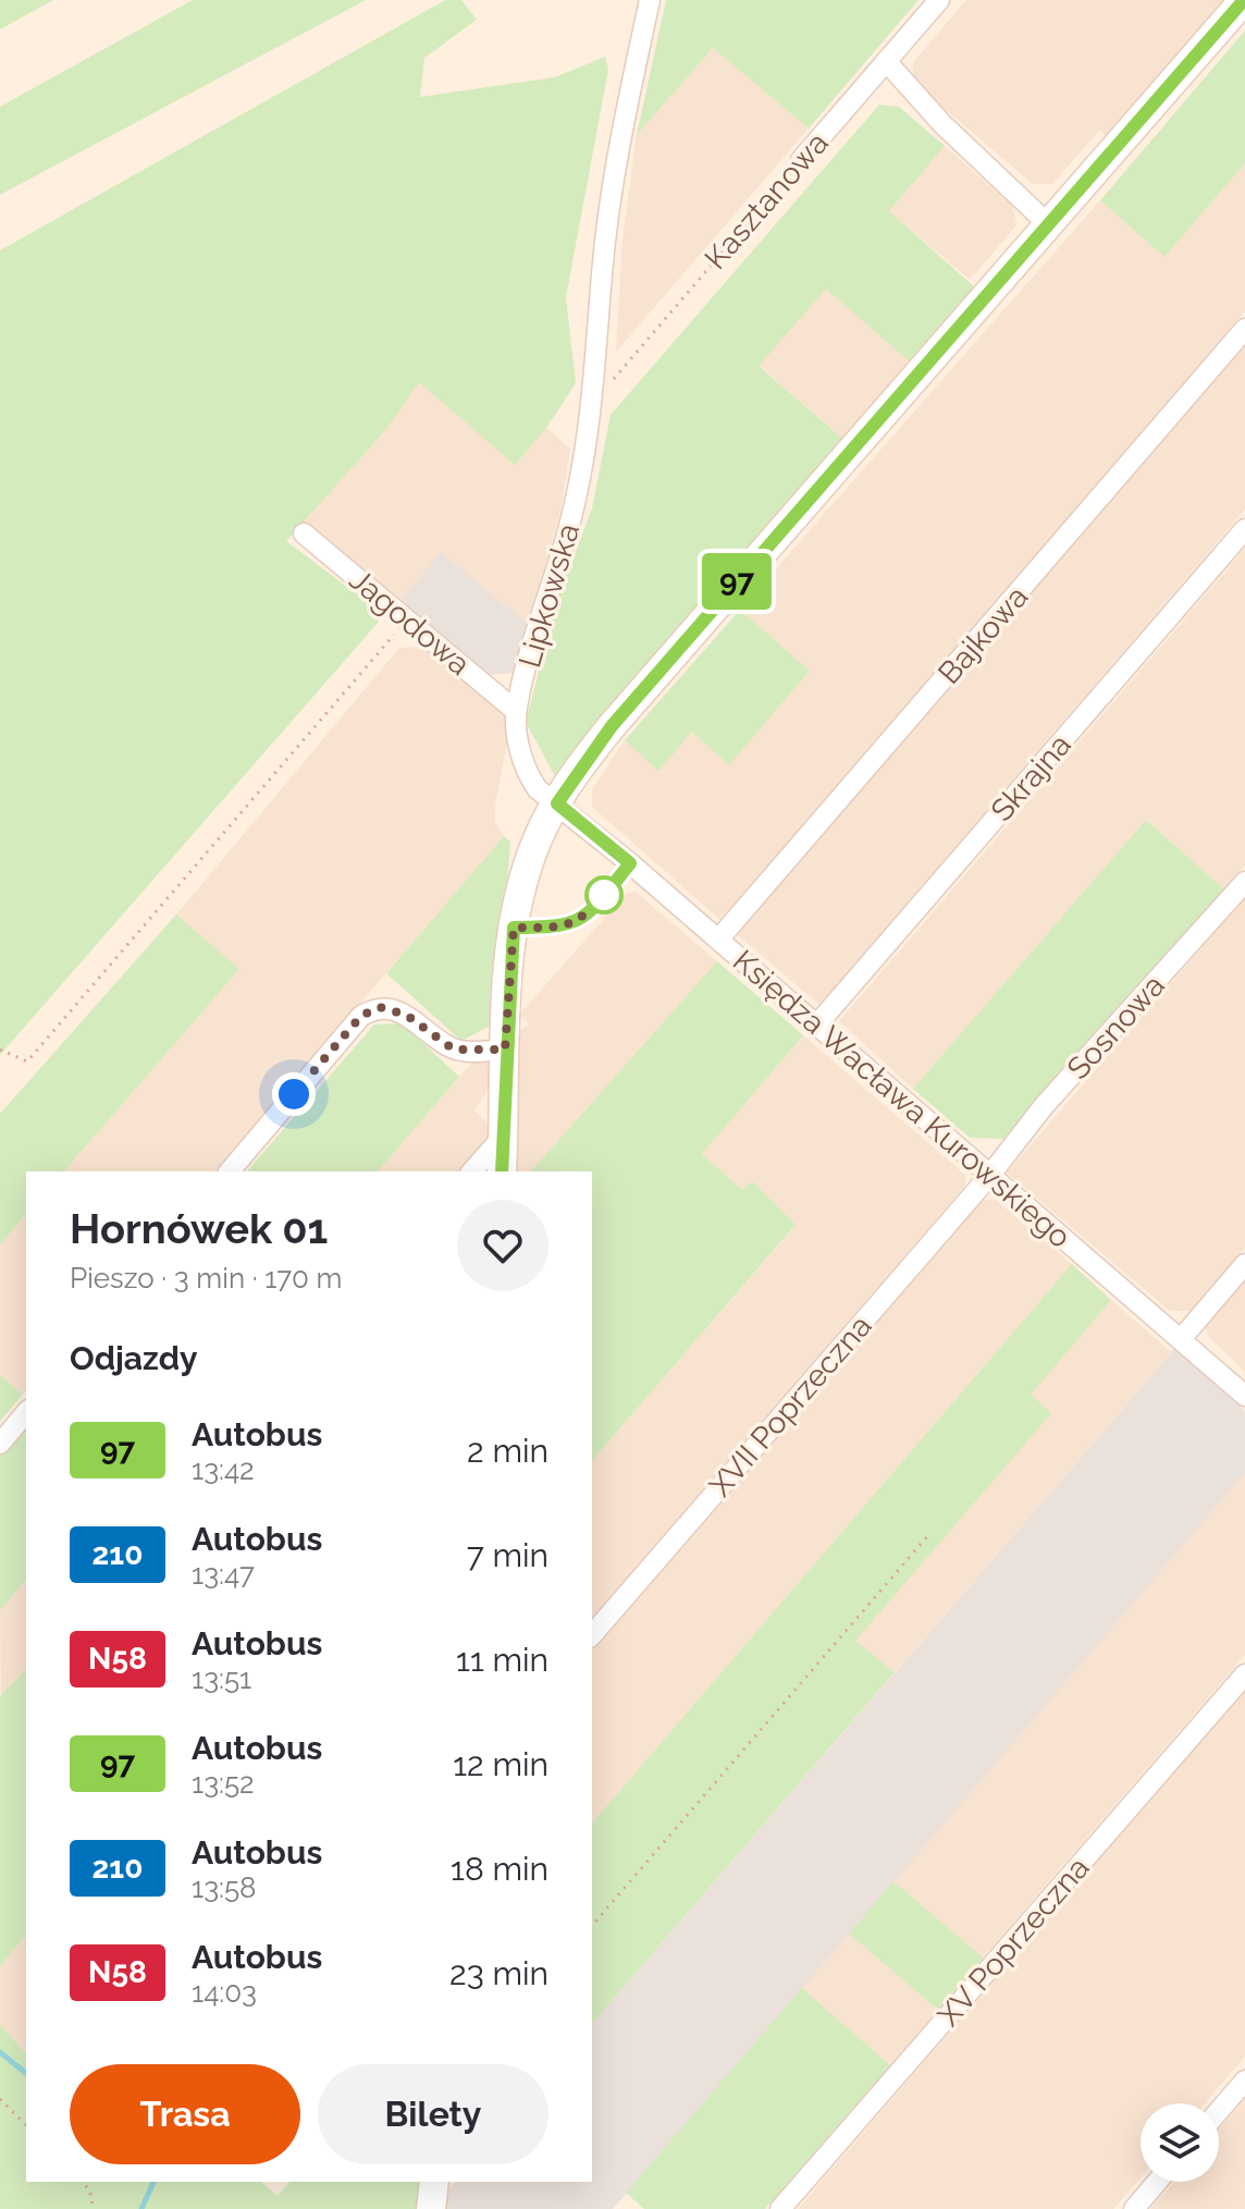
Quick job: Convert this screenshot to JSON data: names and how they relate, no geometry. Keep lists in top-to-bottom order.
{
  "streets": {
    "street": [
      "Kasztanowa",
      "Lipkowska",
      "Jagodowa",
      "Bajkowa",
      "Skrajna",
      "Sosnowa",
      "Księdza Wacława Kurowskiego",
      "XVII Poprzeczna",
      "XV Poprzeczna"
    ]
  },
  "crossings": [
    ["Kasztanowa", "Lipkowska"],
    ["Lipkowska", "Jagodowa"],
    ["Lipkowska", "Księdza Wacława Kurowskiego"],
    ["Bajkowa", "Księdza Wacława Kurowskiego"],
    ["Skrajna", "Księdza Wacława Kurowskiego"],
    ["Sosnowa", "Księdza Wacława Kurowskiego"],
    ["Sosnowa", "XVII Poprzeczna"],
    ["Księdza Wacława Kurowskiego", "XVII Poprzeczna"]
  ],
  "lines": ["bus line 97"],
  "page": {
    "on_map": "97",
    "heading": [
      ["Hornówek 01", "Pieszo · 3 min · 170 m"],
      "Odjazdy"
    ],
    "list": [
      {
        "mark": "97",
        "name": "Autobus",
        "note": "13:42",
        "value": "2 min"
      },
      {
        "mark": "210",
        "name": "Autobus",
        "note": "13:47",
        "value": "7 min"
      },
      {
        "mark": "N58",
        "name": "Autobus",
        "note": "13:51",
        "value": "11 min"
      },
      {
        "mark": "97",
        "name": "Autobus",
        "note": "13:52",
        "value": "12 min"
      },
      {
        "mark": "210",
        "name": "Autobus",
        "note": "13:58",
        "value": "18 min"
      },
      {
        "mark": "N58",
        "name": "Autobus",
        "note": "14:03",
        "value": "23 min"
      }
    ],
    "buttons": ["Trasa", "Bilety"]
  }
}
